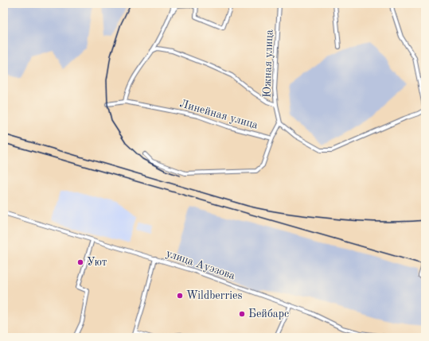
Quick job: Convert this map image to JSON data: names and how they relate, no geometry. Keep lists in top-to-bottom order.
{
  "streets": {
    "street": ["Южная улица", "Линейная улица", "улица Ауэзова"]
  },
  "places": ["Уют", "Wildberries", "Бейбарс"]
}
